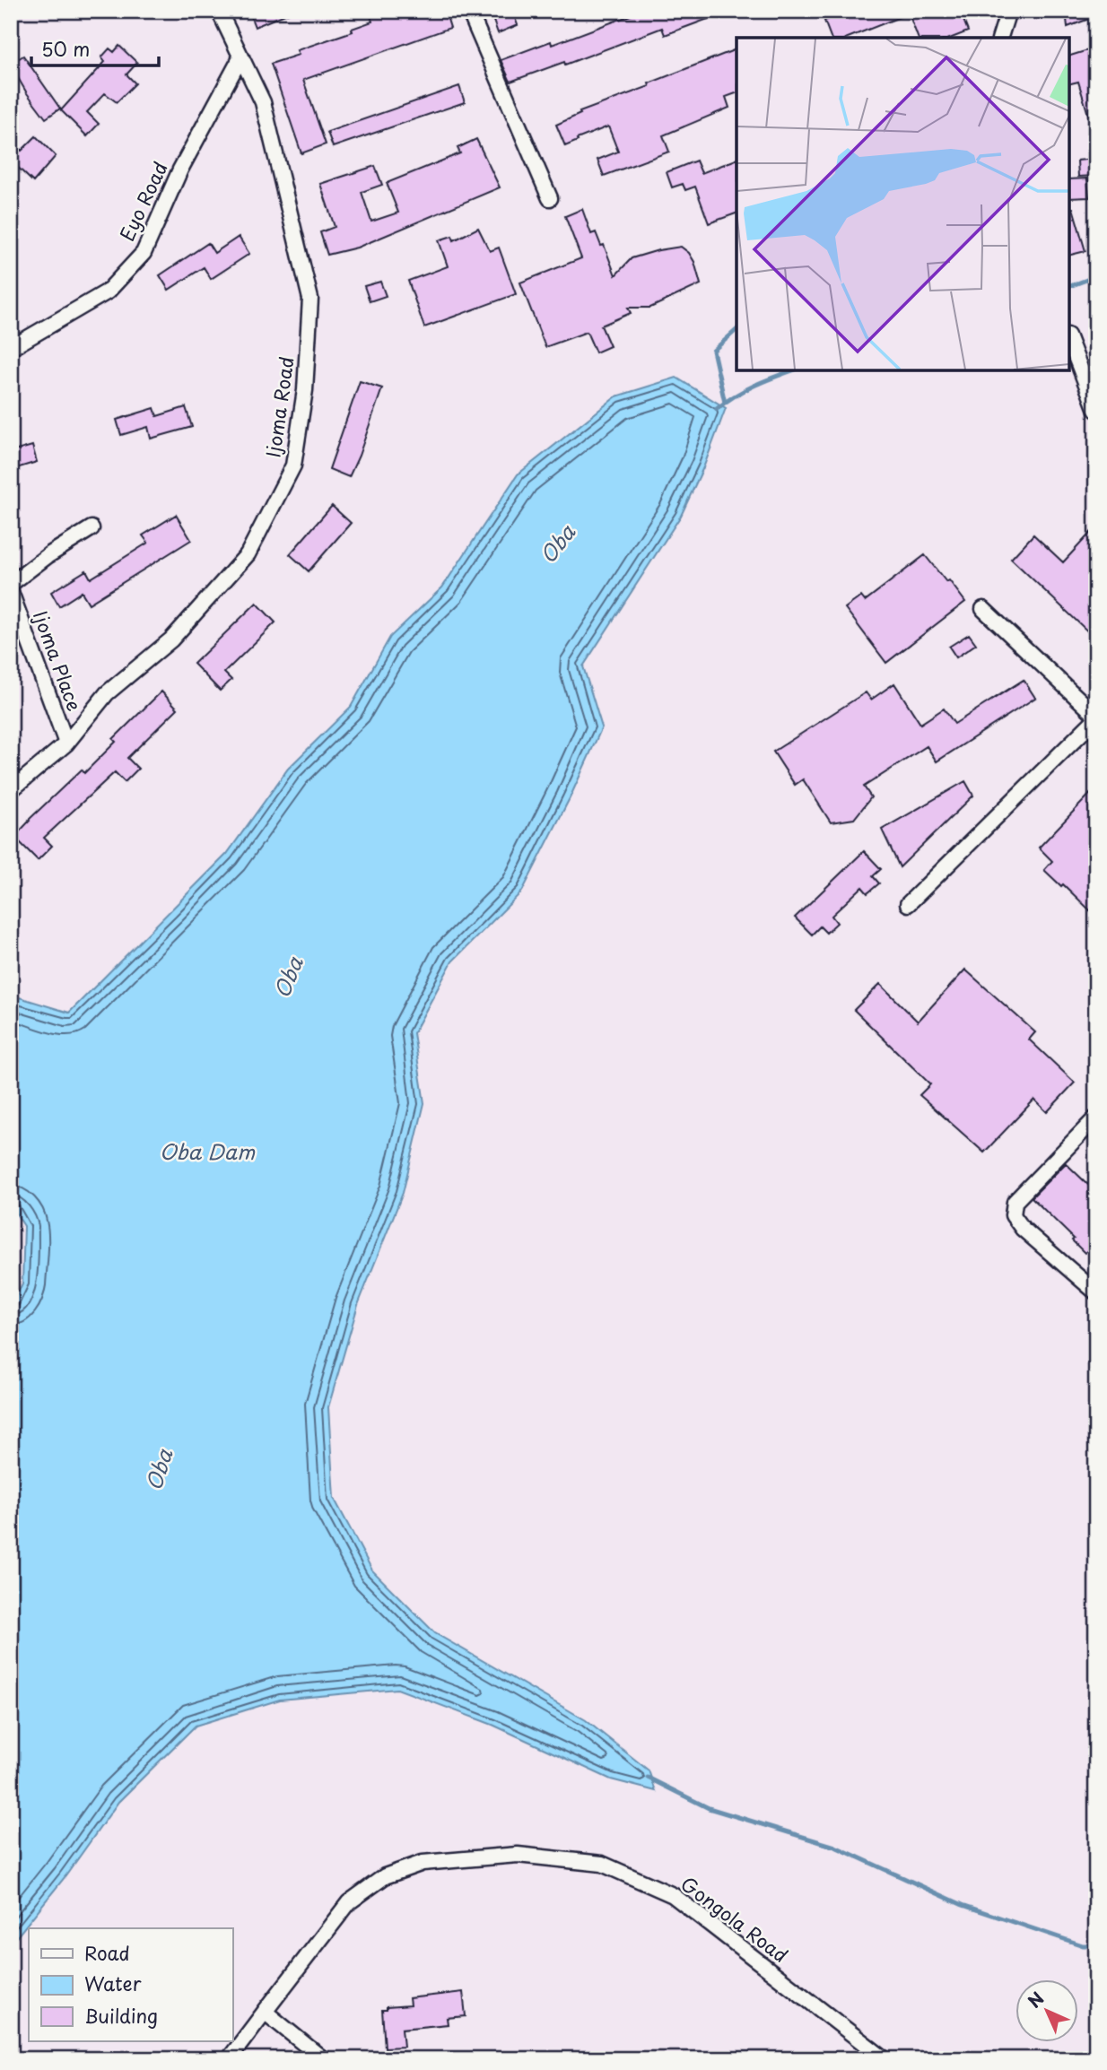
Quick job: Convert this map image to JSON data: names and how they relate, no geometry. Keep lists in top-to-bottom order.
{
  "streets": {
    "street": [
      "Eyo Road",
      "Ijoma Road",
      "Ijoma Place",
      "Gongola Road"
    ]
  },
  "crossings": [
    ["Eyo Road", "Ijoma Road"],
    ["Ijoma Road", "Ijoma Place"]
  ],
  "water": ["Oba", "Oba Dam"],
  "legend": ["Road", "Water", "Building"],
  "scale_bar": "50 m",
  "north": "top left"
}
